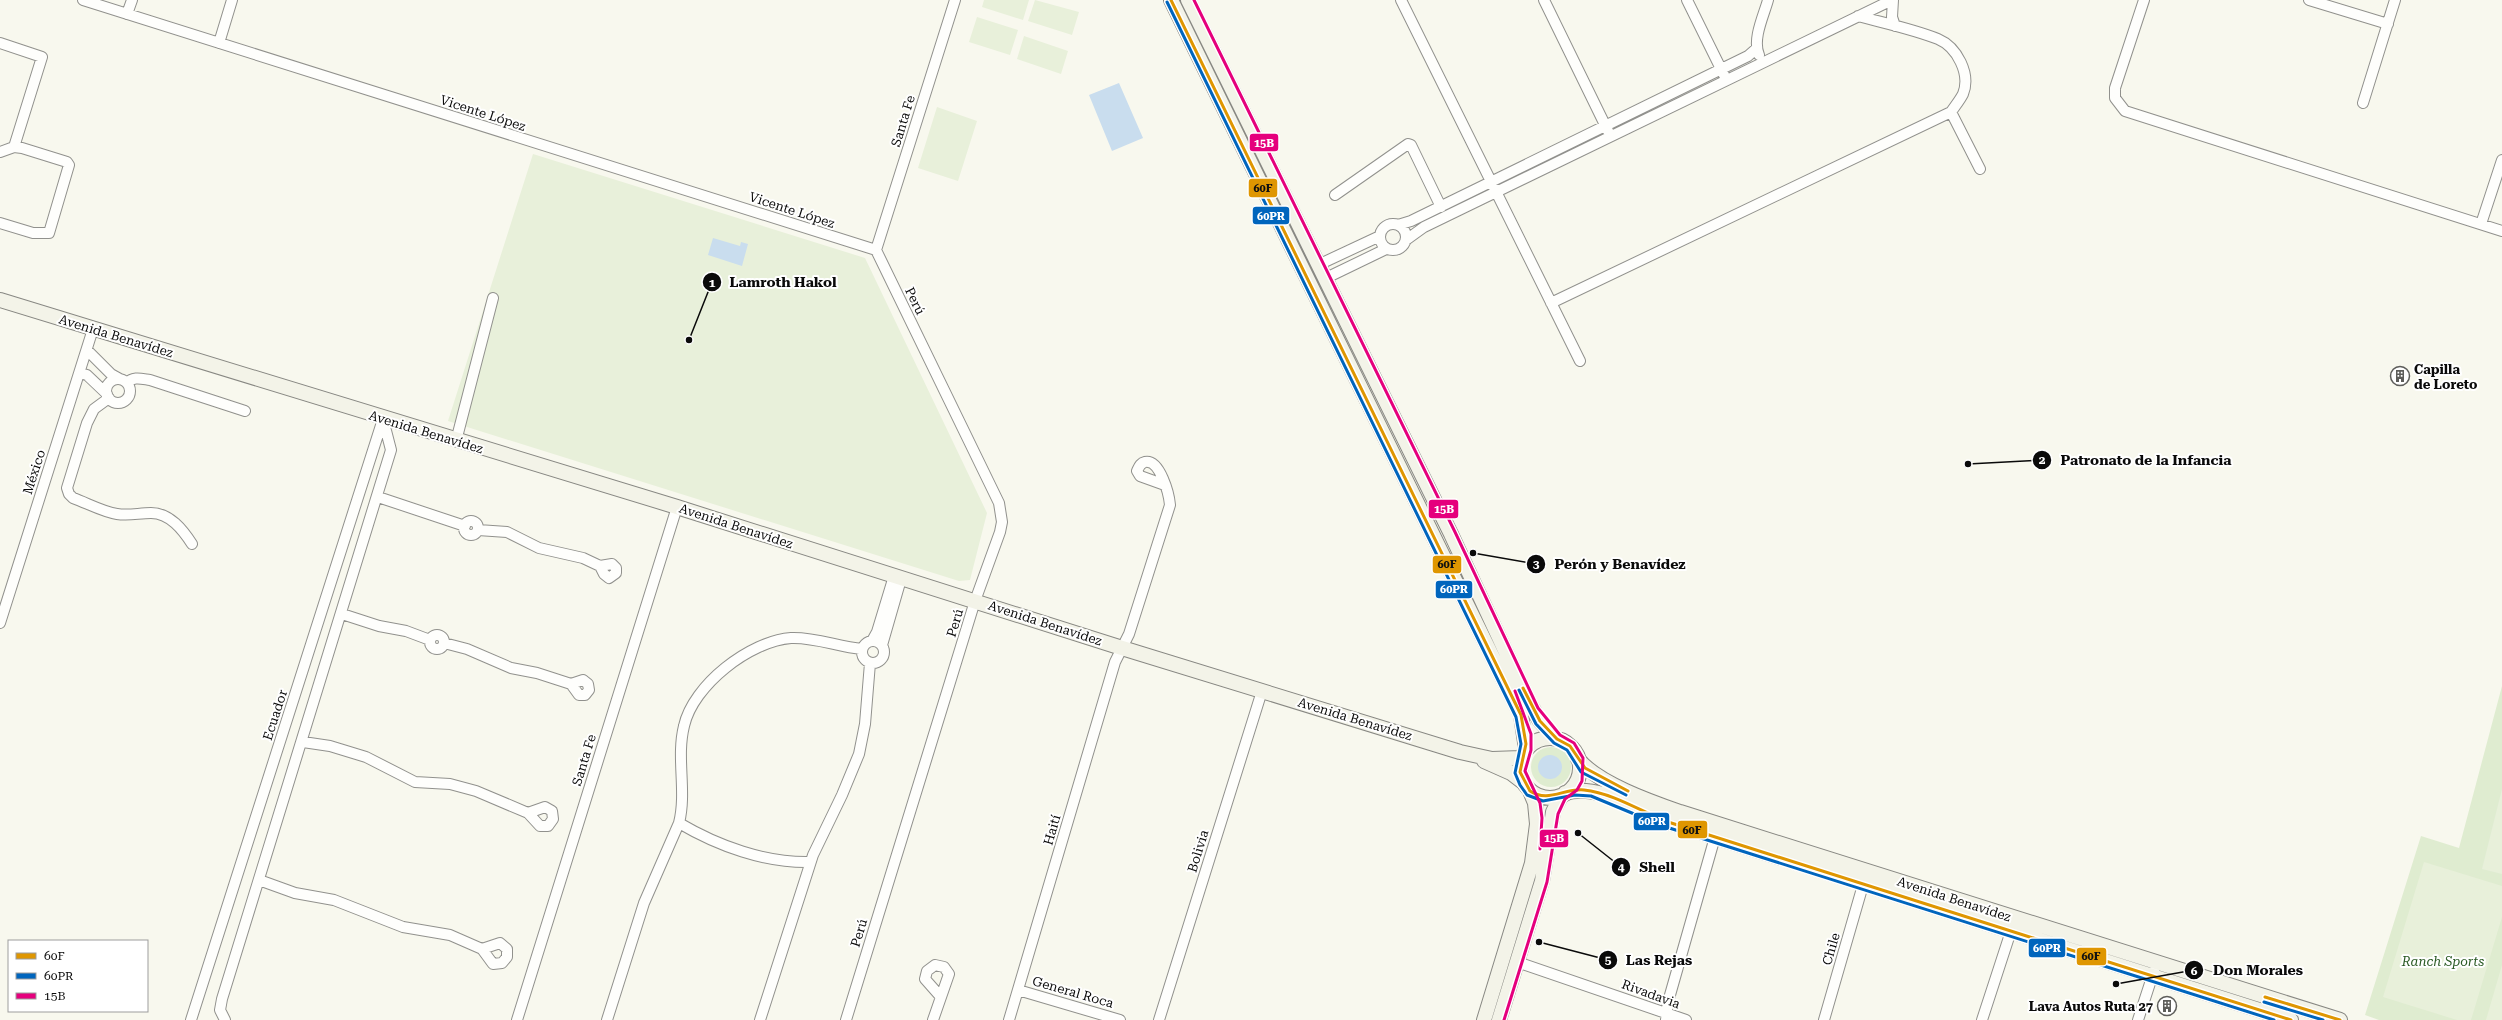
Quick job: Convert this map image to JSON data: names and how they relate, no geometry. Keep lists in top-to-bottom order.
{
  "streets": {
    "main road": ["Avenida Benavídez"],
    "street": [
      "Vicente López",
      "Santa Fe",
      "Perú",
      "México",
      "Ecuador",
      "Haití",
      "Bolivia",
      "Chile",
      "General Roca",
      "Rivadavia"
    ]
  },
  "crossings": [
    ["Vicente López", "Santa Fe"],
    ["Vicente López", "Perú"],
    ["Santa Fe", "Perú"],
    ["Santa Fe", "Avenida Benavídez"],
    ["Perú", "Avenida Benavídez"],
    ["Avenida Benavídez", "México"],
    ["Avenida Benavídez", "Ecuador"],
    ["Avenida Benavídez", "Haití"],
    ["Avenida Benavídez", "Bolivia"],
    ["Avenida Benavídez", "Chile"],
    ["Haití", "General Roca"]
  ],
  "parks": ["Ranch Sports"],
  "places": {
    "other": [
      "Lamroth Hakol",
      "Patronato de la Infancia",
      "Perón y Benavídez",
      "Shell",
      "Las Rejas",
      "Don Morales"
    ],
    "building": ["Capilla de Loreto", "Lava Autos Ruta 27"]
  },
  "lines": ["transit line 60F", "transit line 15B", "transit line 60PR"],
  "legend": ["60F", "60PR", "15B"]
}
